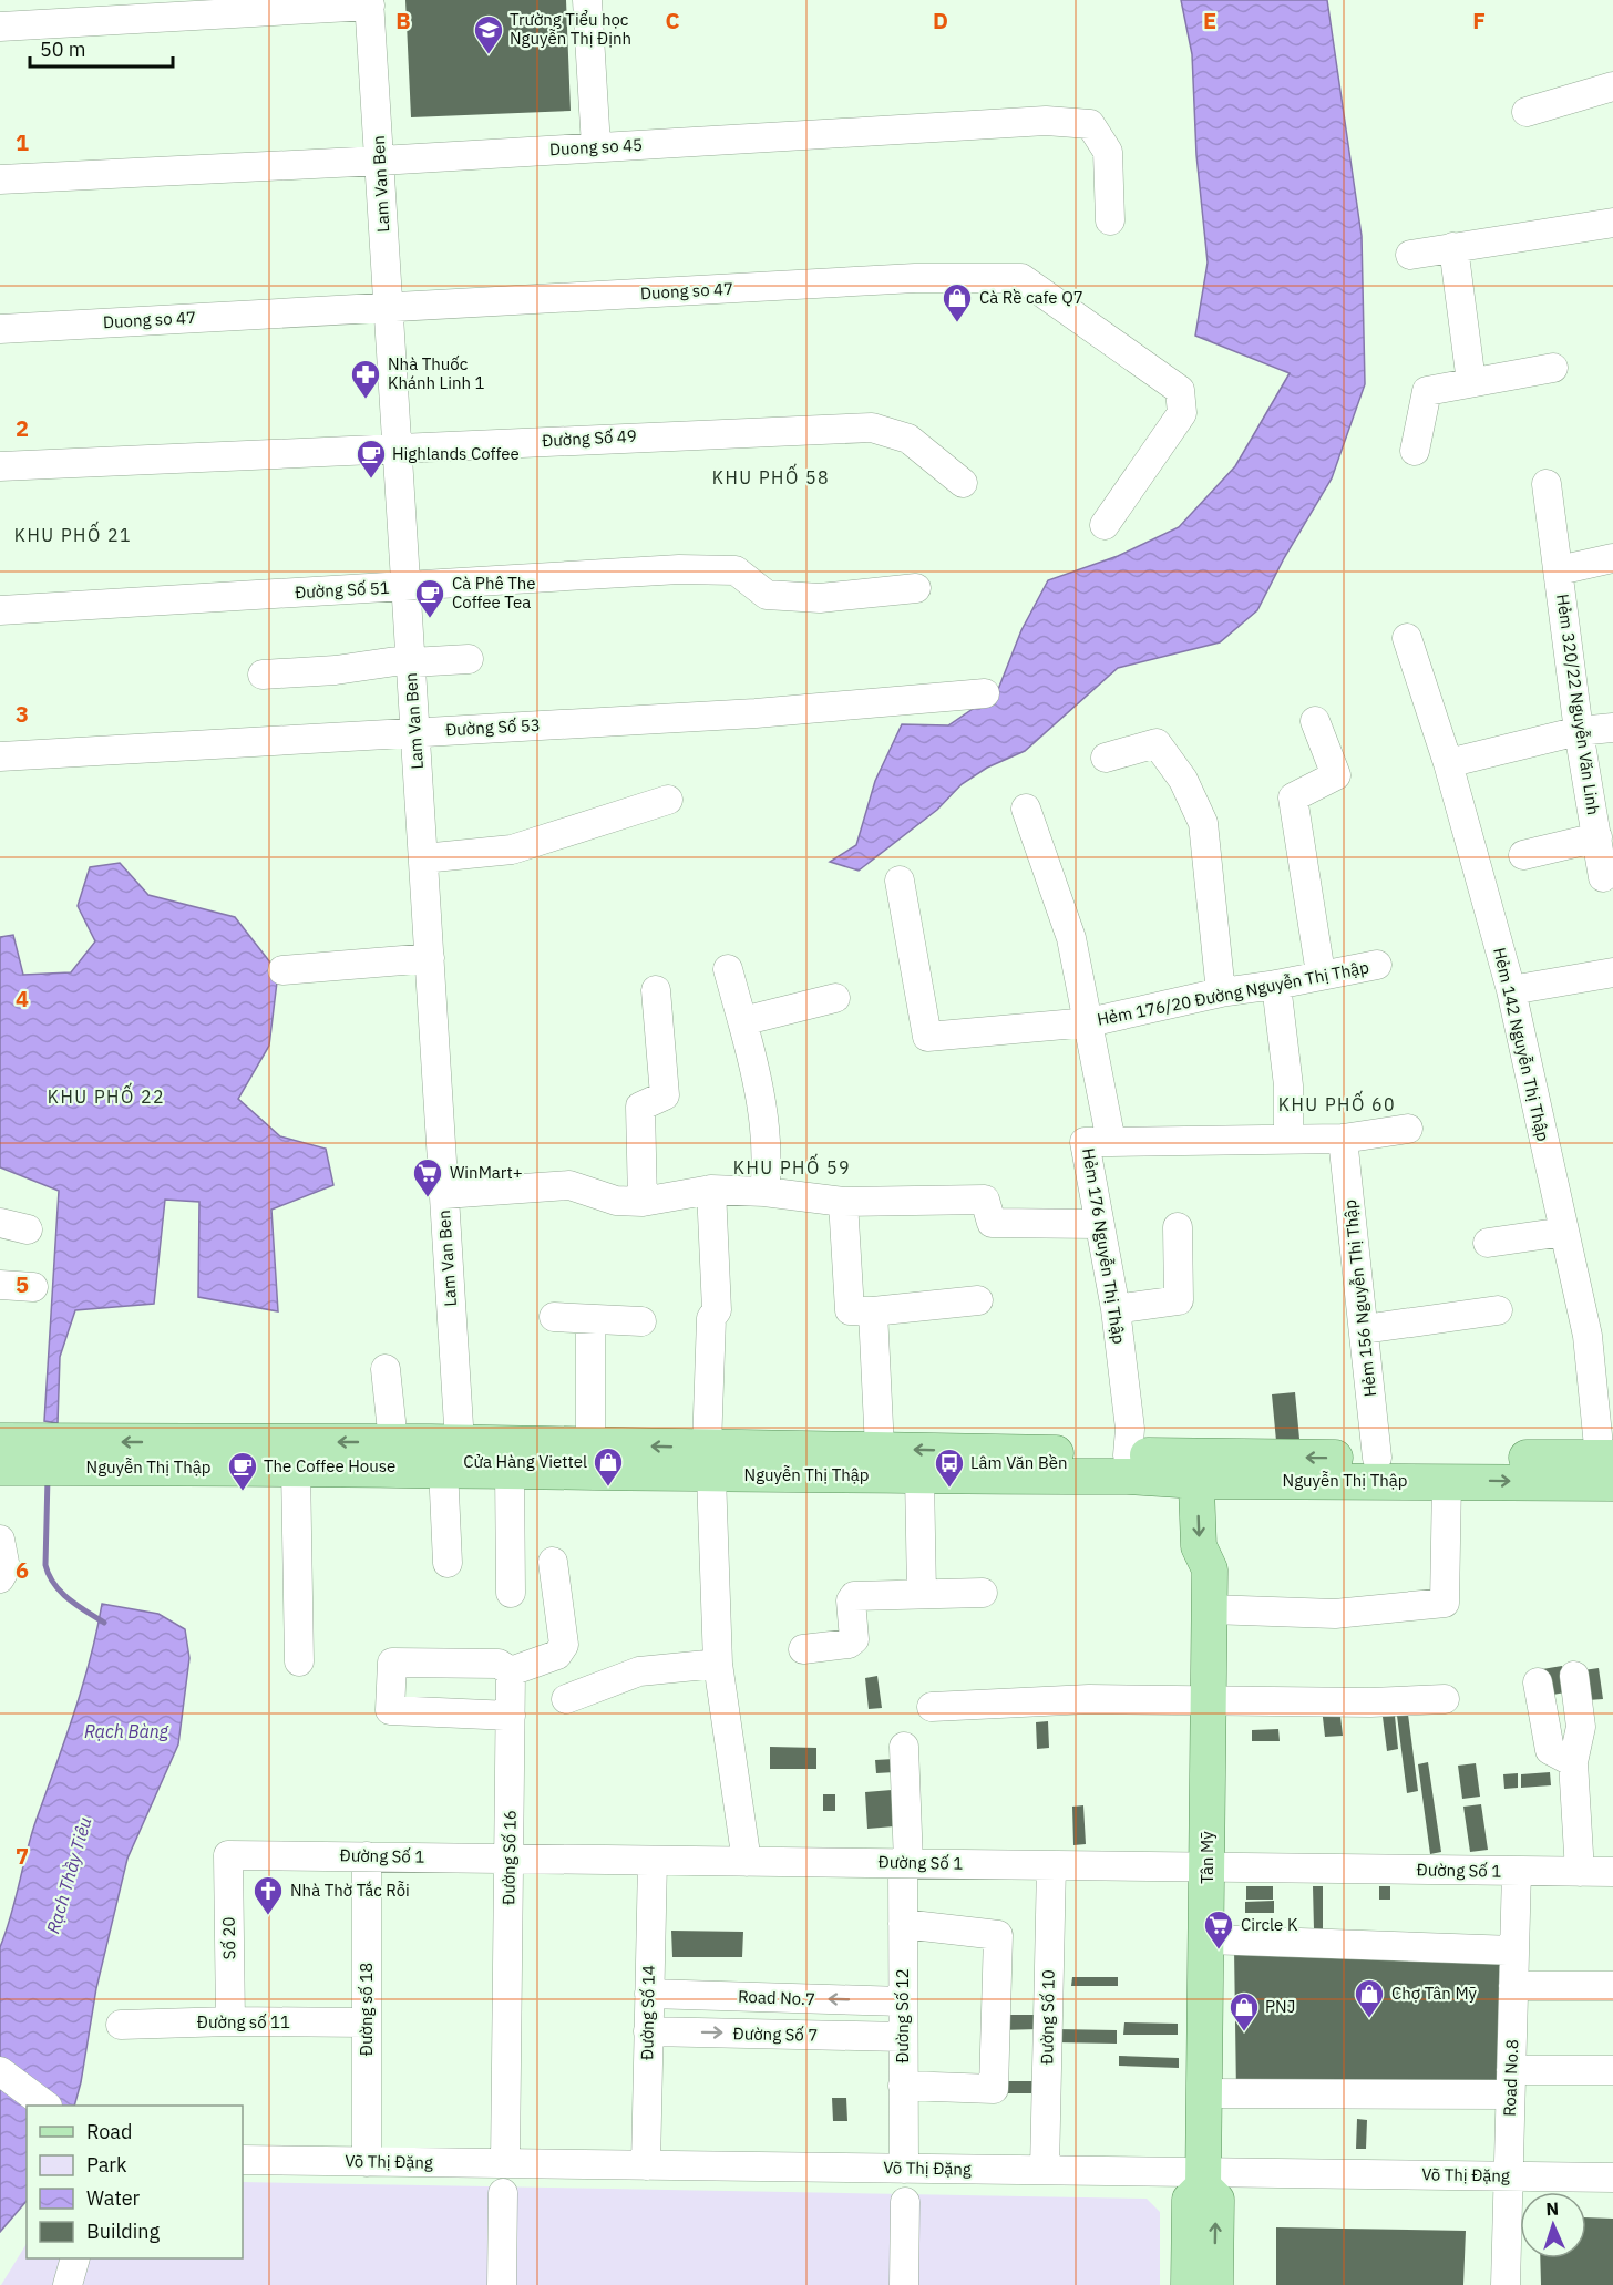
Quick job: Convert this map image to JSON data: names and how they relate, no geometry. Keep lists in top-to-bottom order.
{
  "streets": {
    "main road": ["Nguyễn Thị Thập", "Tân Mỹ"],
    "street": [
      "Duong so 45",
      "Lam Van Ben",
      "Duong so 47",
      "Đường Số 49",
      "Đường Số 51",
      "Hẻm 320/22 Nguyễn Văn Linh",
      "Đường Số 53",
      "Hẻm 176/20 Đường Nguyễn Thị Thập",
      "Hẻm 142 Nguyễn Thị Thập",
      "Hẻm 176 Nguyễn Thị Thập",
      "Hẻm 156 Nguyễn Thị Thập",
      "Đường Số 1",
      "Đường Số 16",
      "Số 20",
      "Road No.7",
      "Đường số 18",
      "Đường Số 14",
      "Đường Số 12",
      "Đường Số 10",
      "Đường số 11",
      "Đường Số 7",
      "Road No.8",
      "Võ Thị Đặng"
    ]
  },
  "crossings": [
    ["Duong so 45", "Lam Van Ben"],
    ["Lam Van Ben", "Duong so 47"],
    ["Lam Van Ben", "Đường Số 49"],
    ["Lam Van Ben", "Đường Số 51"],
    ["Lam Van Ben", "Đường Số 53"],
    ["Lam Van Ben", "Nguyễn Thị Thập"],
    ["Hẻm 176/20 Đường Nguyễn Thị Thập", "Hẻm 176 Nguyễn Thị Thập"],
    ["Hẻm 142 Nguyễn Thị Thập", "Nguyễn Thị Thập"],
    ["Hẻm 176 Nguyễn Thị Thập", "Nguyễn Thị Thập"],
    ["Hẻm 156 Nguyễn Thị Thập", "Nguyễn Thị Thập"],
    ["Nguyễn Thị Thập", "Tân Mỹ"],
    ["Đường Số 1", "Đường Số 16"],
    ["Đường Số 1", "Tân Mỹ"],
    ["Đường Số 1", "Số 20"],
    ["Đường Số 1", "Đường số 18"],
    ["Đường Số 1", "Đường Số 14"],
    ["Đường Số 1", "Đường Số 12"],
    ["Đường Số 1", "Đường Số 10"],
    ["Đường Số 1", "Road No.8"],
    ["Đường Số 16", "Võ Thị Đặng"],
    ["Tân Mỹ", "Võ Thị Đặng"],
    ["Số 20", "Đường số 11"],
    ["Road No.7", "Đường Số 14"],
    ["Road No.7", "Đường Số 12"],
    ["Đường số 18", "Đường số 11"],
    ["Đường số 18", "Võ Thị Đặng"],
    ["Đường Số 14", "Đường Số 7"],
    ["Đường Số 14", "Võ Thị Đặng"],
    ["Đường Số 12", "Đường Số 7"],
    ["Đường Số 12", "Võ Thị Đặng"],
    ["Đường Số 10", "Võ Thị Đặng"],
    ["Road No.8", "Võ Thị Đặng"]
  ],
  "one_way": ["Road No.7", "Đường Số 7"],
  "districts": [
    "KHU PHỐ 58",
    "KHU PHỐ 21",
    "KHU PHỐ 22",
    "KHU PHỐ 60",
    "KHU PHỐ 59"
  ],
  "water": ["Rạch Bàng", "Rạch Thầy Tiêu"],
  "places": {
    "school or university": ["Trường Tiểu học Nguyễn Thị Định"],
    "shop": [
      "Cà Rề cafe Q7",
      "Cửa Hàng Viettel",
      "Chợ Tân Mỹ",
      "PNJ"
    ],
    "pharmacy": ["Nhà Thuốc Khánh Linh 1"],
    "cafe": ["Highlands Coffee", "Cà Phê The Coffee Tea", "The Coffee House"],
    "supermarket": ["WinMart+", "Circle K"],
    "bus stop": ["Lâm Văn Bền"],
    "church": ["Nhà Thờ Tắc Rỗi"]
  },
  "legend": [
    "Road",
    "Park",
    "Water",
    "Building"
  ],
  "scale_bar": "50 m",
  "north": "top",
  "grid": {
    "columns": [
      "B",
      "C",
      "D",
      "E",
      "F"
    ],
    "rows": [
      "1",
      "2",
      "3",
      "4",
      "5",
      "6",
      "7"
    ]
  }
}
